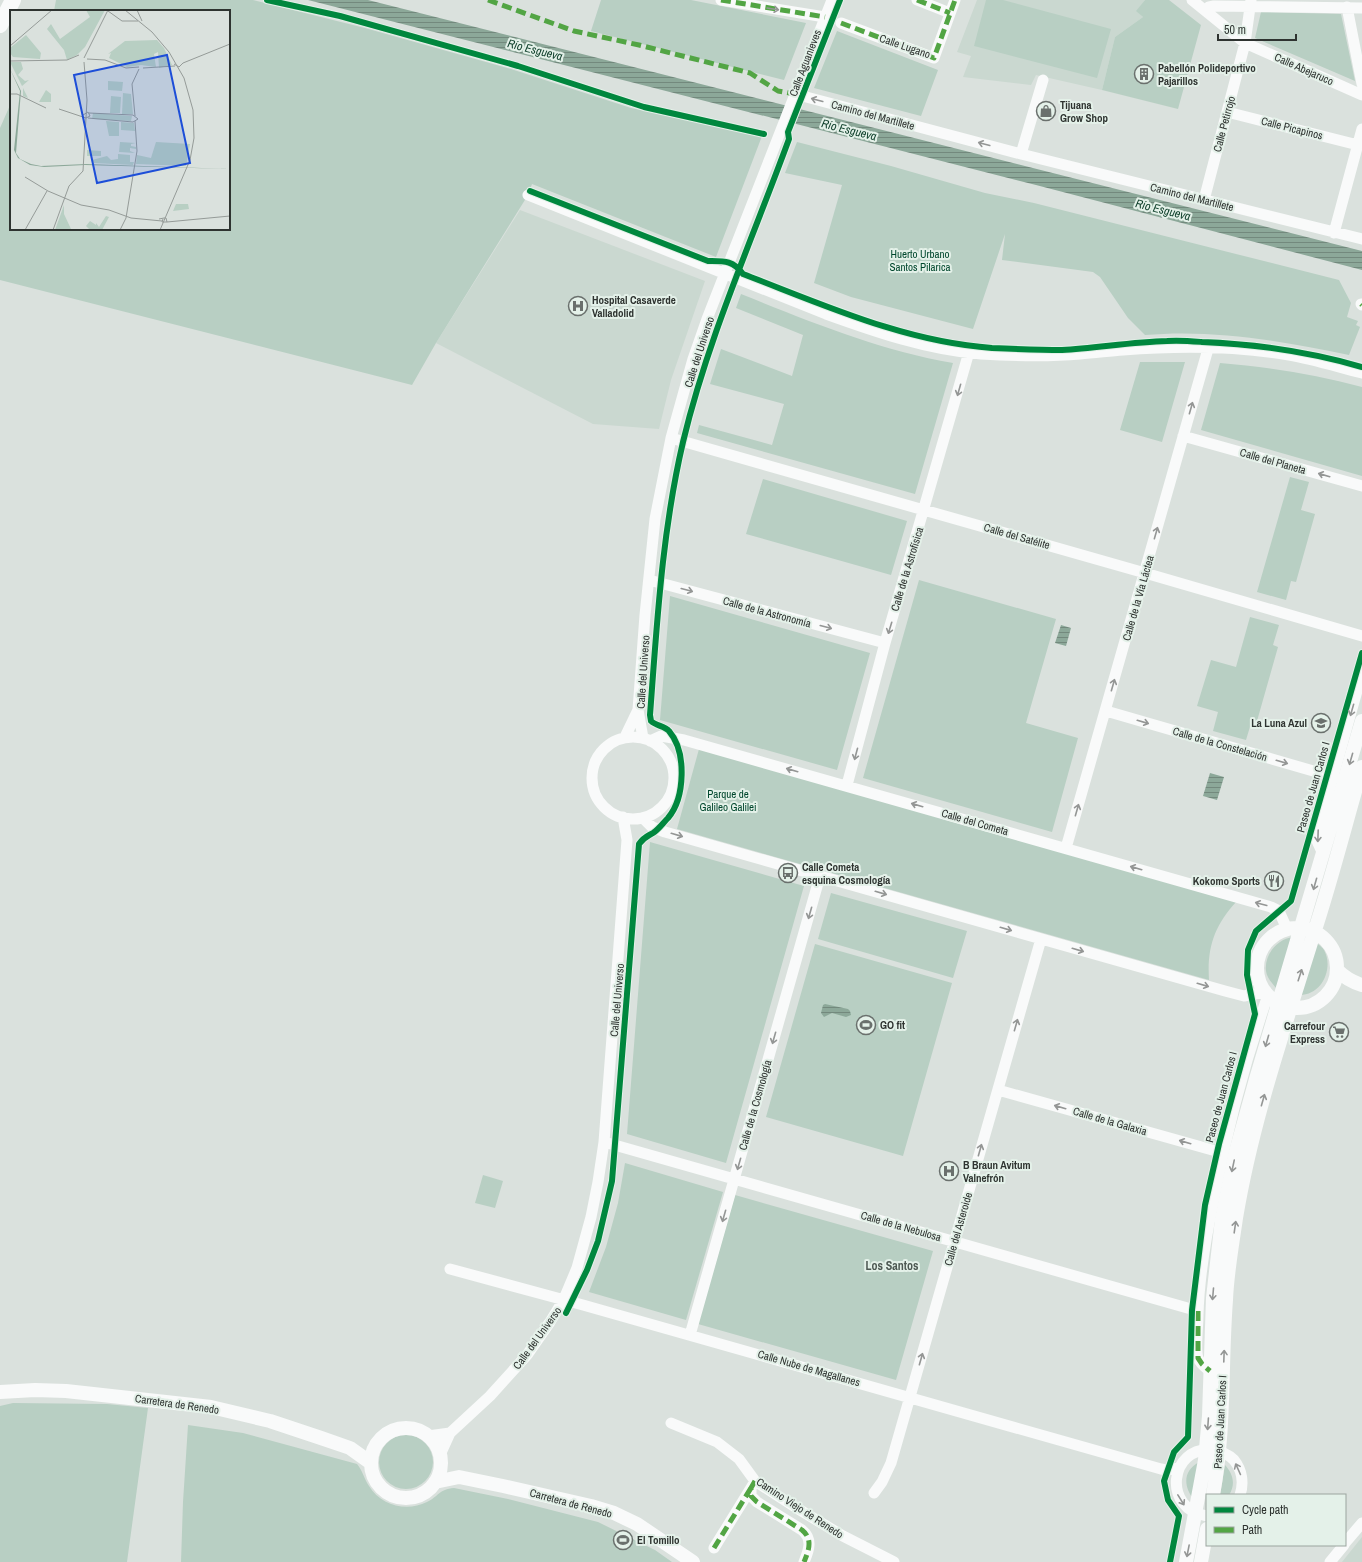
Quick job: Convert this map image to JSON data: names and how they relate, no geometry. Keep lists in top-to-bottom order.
{
  "streets": {
    "main road": ["Paseo de Juan Carlos I", "Carretera de Renedo"],
    "street": [
      "Calle Lugano",
      "Calle Aguanieves",
      "Calle Abejaruco",
      "Camino del Martillete",
      "Calle Petirrojo",
      "Calle Picapinos",
      "Calle del Universo",
      "Calle del Planeta",
      "Calle del Satélite",
      "Calle de la Astrofísica",
      "Calle de la Vía Láctea",
      "Calle de la Astronomía",
      "Calle de la Constelación",
      "Calle del Cometa",
      "Calle de la Cosmología",
      "Calle de la Galaxia",
      "Calle de la Nebulosa",
      "Calle del Asteroide",
      "Calle Nube de Magallanes",
      "Camino Viejo de Renedo"
    ]
  },
  "crossings": [
    ["Calle Aguanieves", "Camino del Martillete"],
    ["Calle Aguanieves", "Calle del Universo"],
    ["Calle Abejaruco", "Calle Petirrojo"],
    ["Camino del Martillete", "Calle Petirrojo"],
    ["Calle Petirrojo", "Calle Picapinos"],
    ["Calle del Universo", "Calle del Satélite"],
    ["Calle del Universo", "Calle de la Astronomía"],
    ["Calle del Universo", "Calle del Cometa"],
    ["Calle del Universo", "Calle de la Nebulosa"],
    ["Calle del Universo", "Calle Nube de Magallanes"],
    ["Calle del Universo", "Carretera de Renedo"],
    ["Calle del Planeta", "Calle de la Vía Láctea"],
    ["Calle del Satélite", "Calle de la Astrofísica"],
    ["Calle del Satélite", "Calle de la Vía Láctea"],
    ["Calle de la Astrofísica", "Calle de la Astronomía"],
    ["Calle de la Astrofísica", "Calle del Cometa"],
    ["Calle de la Vía Láctea", "Calle de la Constelación"],
    ["Calle de la Vía Láctea", "Calle del Cometa"],
    ["Paseo de Juan Carlos I", "Calle de la Galaxia"],
    ["Paseo de Juan Carlos I", "Calle de la Nebulosa"],
    ["Calle de la Cosmología", "Calle de la Nebulosa"],
    ["Calle de la Cosmología", "Calle Nube de Magallanes"],
    ["Calle de la Galaxia", "Calle del Asteroide"],
    ["Calle de la Nebulosa", "Calle del Asteroide"],
    ["Calle del Asteroide", "Calle Nube de Magallanes"]
  ],
  "one_way": [
    "Camino del Martillete",
    "Calle del Planeta",
    "Calle de la Astrofísica",
    "Calle de la Vía Láctea",
    "Calle de la Astronomía",
    "Calle de la Constelación",
    "Calle de la Cosmología",
    "Calle de la Galaxia",
    "Calle del Asteroide"
  ],
  "districts": ["Los Santos"],
  "water": ["Río Esgueva"],
  "parks": ["Huerto Urbano Santos Pilarica", "Parque de Galileo Galilei"],
  "places": {
    "building": ["Pabellón Polideportivo Pajarillos"],
    "shop": ["Tijuana Grow Shop"],
    "hospital": ["Hospital Casaverde Valladolid", "B Braun Avitum Valnefrón"],
    "school or university": ["La Luna Azul"],
    "bus stop": ["Calle Cometa esquina Cosmología"],
    "restaurant": ["Kokomo Sports"],
    "sports": ["GO fit", "El Tomillo"],
    "supermarket": ["Carrefour Express"]
  },
  "legend": ["Cycle path", "Path"],
  "scale_bar": "50 m"
}
